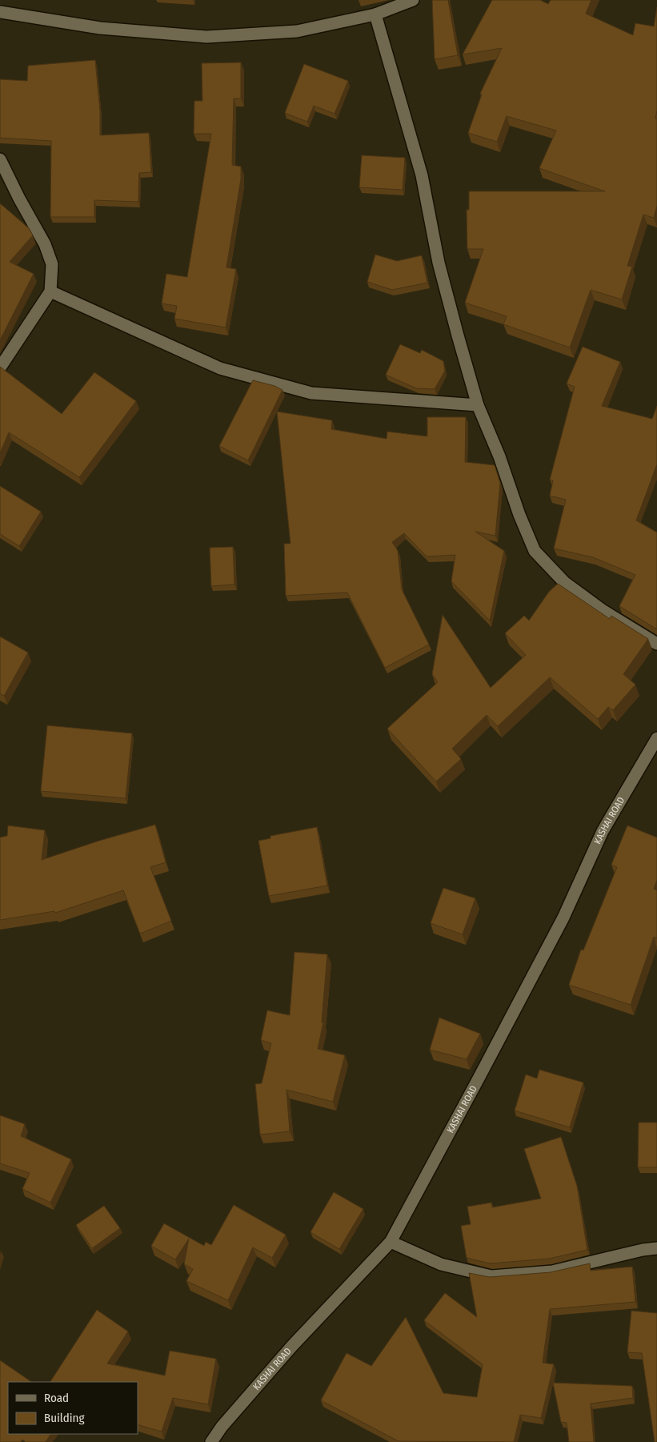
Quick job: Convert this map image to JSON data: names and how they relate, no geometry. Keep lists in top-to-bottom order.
{
  "streets": {
    "street": ["KASHAI ROAD"]
  },
  "legend": ["Road", "Building"]
}
